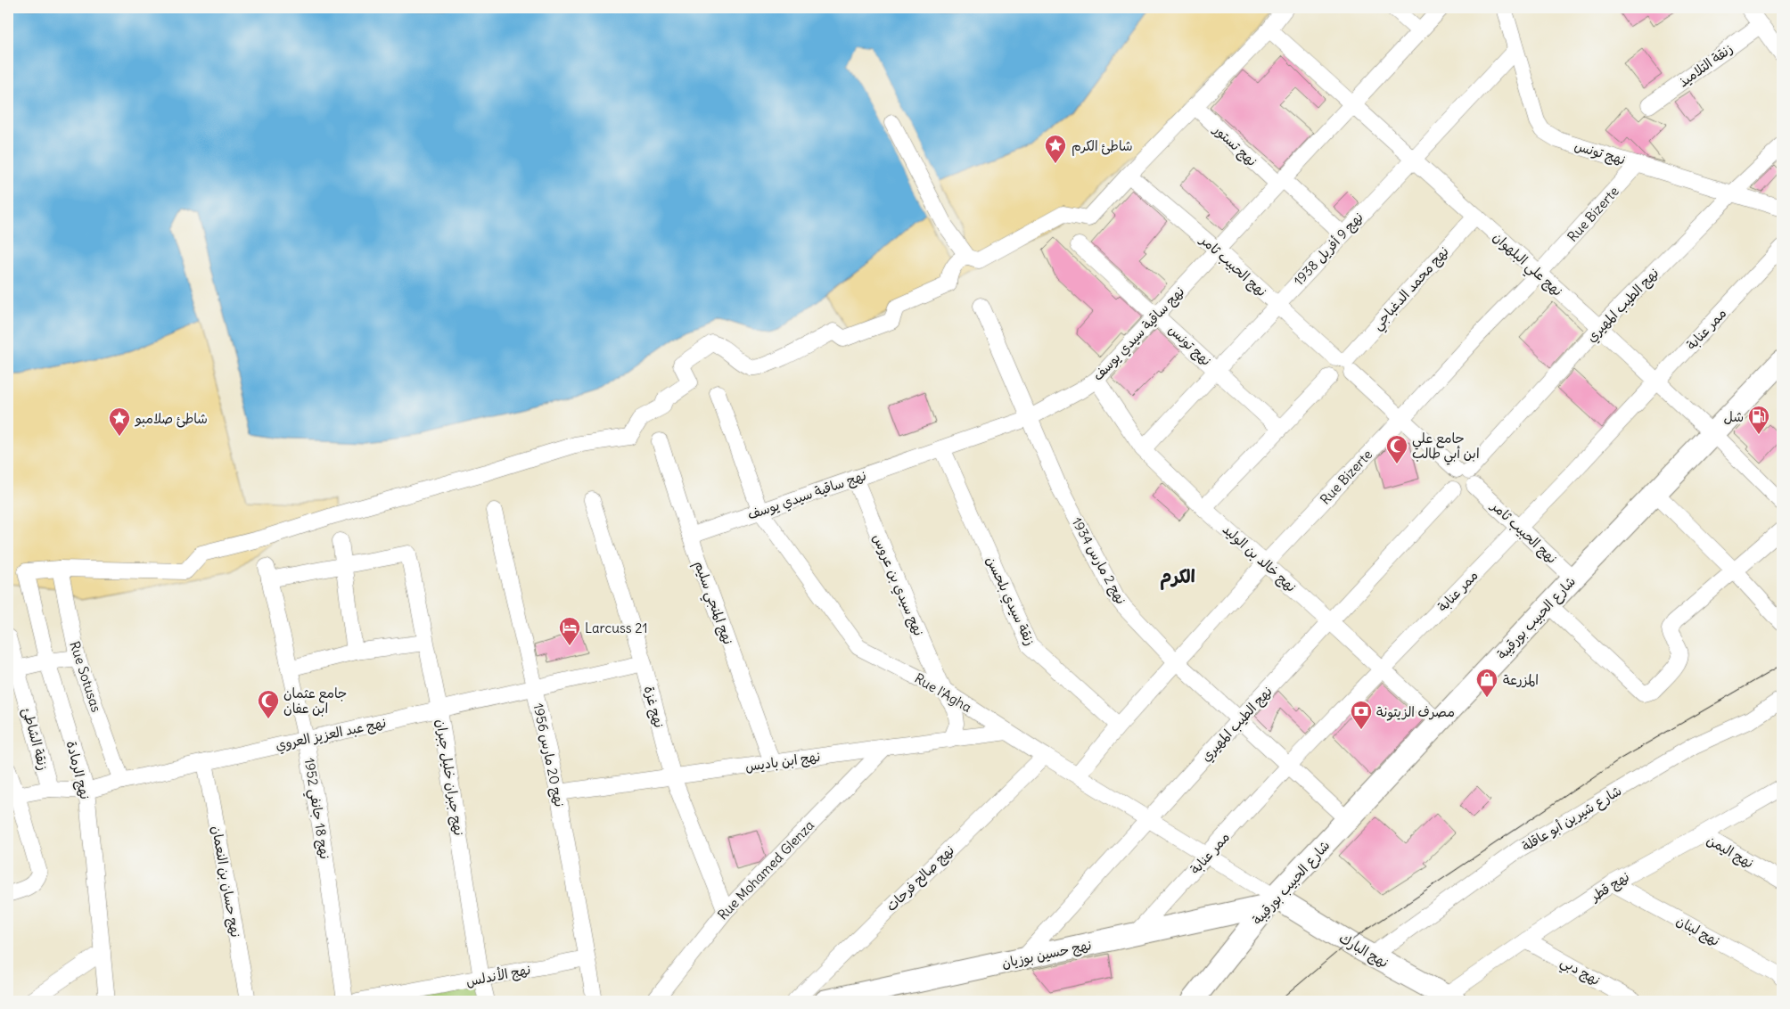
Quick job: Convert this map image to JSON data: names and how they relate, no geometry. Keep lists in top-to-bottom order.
{
  "streets": {
    "main road": ["شارع الحبيب بورقيبة", "نهج البارك", "نهج حسين بوزيان"],
    "street": [
      "زنقة التلاميذ",
      "نهج تستور",
      "نهج تونس",
      "Rue Bizerte",
      "نهج 9 أفريل 1938",
      "نهج علي البلهوان",
      "نهج الحبيب ثامر",
      "نهج محمد الدغباجي",
      "نهج الطيب المهيري",
      "ممر عنابة",
      "نهج ساقية سيدي يوسف",
      "نهج خالد بن الوليد",
      "نهج 2 مارس 1934",
      "نهج سيدي بن عروس",
      "زنقة سيدي بلحسن",
      "نهج المنجي سليم",
      "Rue Sotusas",
      "Rue l'Agha",
      "نهج غزة",
      "نهج عبد العزيز العروي",
      "زنقة الشاطئ",
      "نهج 20 مارس 1956",
      "نهج ابن باديس",
      "نهج الرمادة",
      "نهج جبران خليل جبران",
      "نهج 18 جانفي 1952",
      "شارع شيرين أبو عاقلة",
      "نهج اليمن",
      "Rue Mohamed Glenza",
      "نهج صالح فرحات",
      "نهج حسان بن النعمان",
      "نهج قطر",
      "نهج لبنان",
      "نهج دبي",
      "نهج الأندلس"
    ]
  },
  "crossings": [
    ["نهج تستور", "نهج 9 أفريل 1938"],
    ["نهج تستور", "نهج ساقية سيدي يوسف"],
    ["نهج تونس", "Rue Bizerte"],
    ["نهج تونس", "نهج 9 أفريل 1938"],
    ["نهج تونس", "نهج الطيب المهيري"],
    ["نهج تونس", "نهج ساقية سيدي يوسف"],
    ["Rue Bizerte", "نهج علي البلهوان"],
    ["Rue Bizerte", "نهج الحبيب ثامر"],
    ["Rue Bizerte", "نهج خالد بن الوليد"],
    ["Rue Bizerte", "نهج 2 مارس 1934"],
    ["Rue Bizerte", "زنقة سيدي بلحسن"],
    ["Rue Bizerte", "Rue l'Agha"],
    ["نهج 9 أفريل 1938", "نهج علي البلهوان"],
    ["نهج 9 أفريل 1938", "نهج الحبيب ثامر"],
    ["نهج 9 أفريل 1938", "نهج خالد بن الوليد"],
    ["نهج علي البلهوان", "نهج محمد الدغباجي"],
    ["نهج علي البلهوان", "نهج الطيب المهيري"],
    ["نهج علي البلهوان", "ممر عنابة"],
    ["نهج علي البلهوان", "نهج ساقية سيدي يوسف"],
    ["نهج علي البلهوان", "شارع الحبيب بورقيبة"],
    ["نهج الحبيب ثامر", "نهج محمد الدغباجي"],
    ["نهج الحبيب ثامر", "نهج الطيب المهيري"],
    ["نهج الحبيب ثامر", "ممر عنابة"],
    ["نهج الحبيب ثامر", "نهج ساقية سيدي يوسف"],
    ["نهج الحبيب ثامر", "شارع الحبيب بورقيبة"],
    ["نهج الطيب المهيري", "نهج خالد بن الوليد"],
    ["نهج الطيب المهيري", "نهج 2 مارس 1934"],
    ["نهج الطيب المهيري", "Rue l'Agha"],
    ["نهج الطيب المهيري", "نهج حسين بوزيان"],
    ["ممر عنابة", "نهج خالد بن الوليد"],
    ["ممر عنابة", "نهج 2 مارس 1934"],
    ["ممر عنابة", "Rue l'Agha"],
    ["ممر عنابة", "نهج حسين بوزيان"],
    ["نهج ساقية سيدي يوسف", "نهج خالد بن الوليد"],
    ["نهج ساقية سيدي يوسف", "نهج 2 مارس 1934"],
    ["نهج ساقية سيدي يوسف", "نهج سيدي بن عروس"],
    ["نهج ساقية سيدي يوسف", "زنقة سيدي بلحسن"],
    ["نهج ساقية سيدي يوسف", "نهج المنجي سليم"],
    ["نهج ساقية سيدي يوسف", "Rue l'Agha"],
    ["نهج خالد بن الوليد", "شارع الحبيب بورقيبة"],
    ["نهج 2 مارس 1934", "شارع الحبيب بورقيبة"],
    ["نهج سيدي بن عروس", "Rue l'Agha"],
    ["نهج سيدي بن عروس", "نهج ابن باديس"],
    ["نهج المنجي سليم", "نهج ابن باديس"],
    ["شارع الحبيب بورقيبة", "Rue l'Agha"],
    ["شارع الحبيب بورقيبة", "نهج البارك"],
    ["شارع الحبيب بورقيبة", "نهج حسين بوزيان"],
    ["Rue Sotusas", "نهج عبد العزيز العروي"],
    ["Rue Sotusas", "نهج الرمادة"],
    ["Rue l'Agha", "نهج ابن باديس"],
    ["Rue l'Agha", "نهج صالح فرحات"],
    ["Rue l'Agha", "نهج البارك"],
    ["Rue l'Agha", "نهج حسين بوزيان"],
    ["نهج غزة", "نهج عبد العزيز العروي"],
    ["نهج غزة", "نهج ابن باديس"],
    ["نهج غزة", "Rue Mohamed Glenza"],
    ["نهج عبد العزيز العروي", "زنقة الشاطئ"],
    ["نهج عبد العزيز العروي", "نهج 20 مارس 1956"],
    ["نهج عبد العزيز العروي", "نهج الرمادة"],
    ["نهج عبد العزيز العروي", "نهج جبران خليل جبران"],
    ["نهج عبد العزيز العروي", "نهج 18 جانفي 1952"],
    ["نهج عبد العزيز العروي", "نهج حسان بن النعمان"],
    ["نهج 20 مارس 1956", "نهج ابن باديس"],
    ["نهج 20 مارس 1956", "نهج الأندلس"],
    ["نهج ابن باديس", "Rue Mohamed Glenza"],
    ["نهج جبران خليل جبران", "نهج 18 جانفي 1952"],
    ["نهج جبران خليل جبران", "نهج الأندلس"],
    ["شارع شيرين أبو عاقلة", "نهج البارك"],
    ["نهج اليمن", "نهج قطر"],
    ["نهج قطر", "نهج لبنان"],
    ["نهج قطر", "نهج البارك"],
    ["نهج قطر", "نهج دبي"],
    ["نهج البارك", "نهج حسين بوزيان"]
  ],
  "districts": ["الكرم"],
  "places": {
    "place": ["شاطئ الکرم", "شاطئ صلامبو"],
    "fuel station": ["شل"],
    "mosque": ["جامع علي ابن أبي طالب", "جامع عثمان ابن عفان"],
    "hotel": ["Larcuss 21"],
    "shop": ["المزرعة"],
    "bank": ["مصرف الزيتونة"]
  }
}
